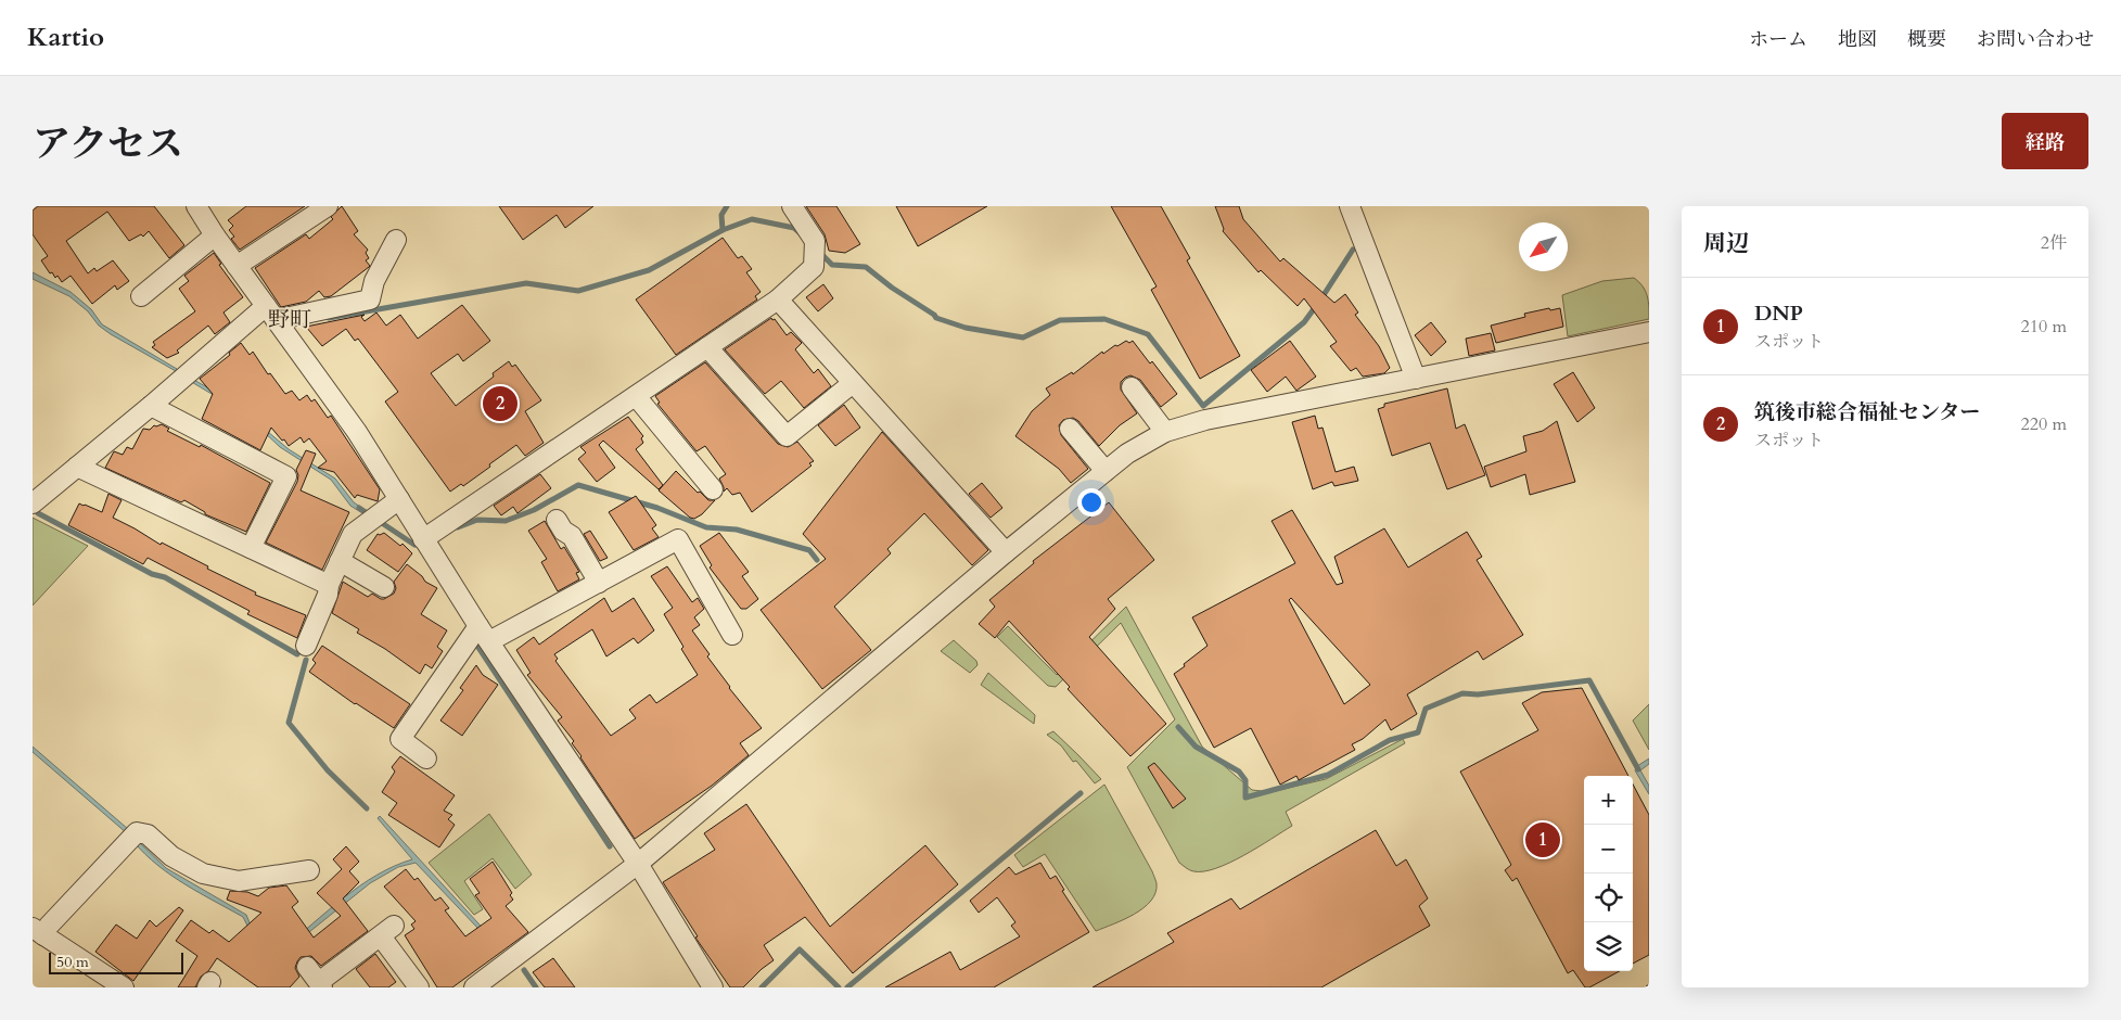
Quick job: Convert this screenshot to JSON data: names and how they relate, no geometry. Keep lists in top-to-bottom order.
{
  "districts": ["野町"],
  "scale_bar": "50 m",
  "north": "bottom left",
  "page": {
    "header": "Kartio",
    "nav": [
      "ホーム",
      "地図",
      "概要",
      "お問い合わせ"
    ],
    "title": "アクセス",
    "buttons": "経路",
    "heading": ["周辺", "2件"],
    "list": [
      {
        "mark": "1",
        "name": "DNP",
        "note": "スポット",
        "value": "210 m"
      },
      {
        "mark": "2",
        "name": "筑後市総合福祉センター",
        "note": "スポット",
        "value": "220 m"
      }
    ],
    "pins": ["2", "1"],
    "map_buttons": ["+", "−"],
    "scale": "50 m"
  }
}
